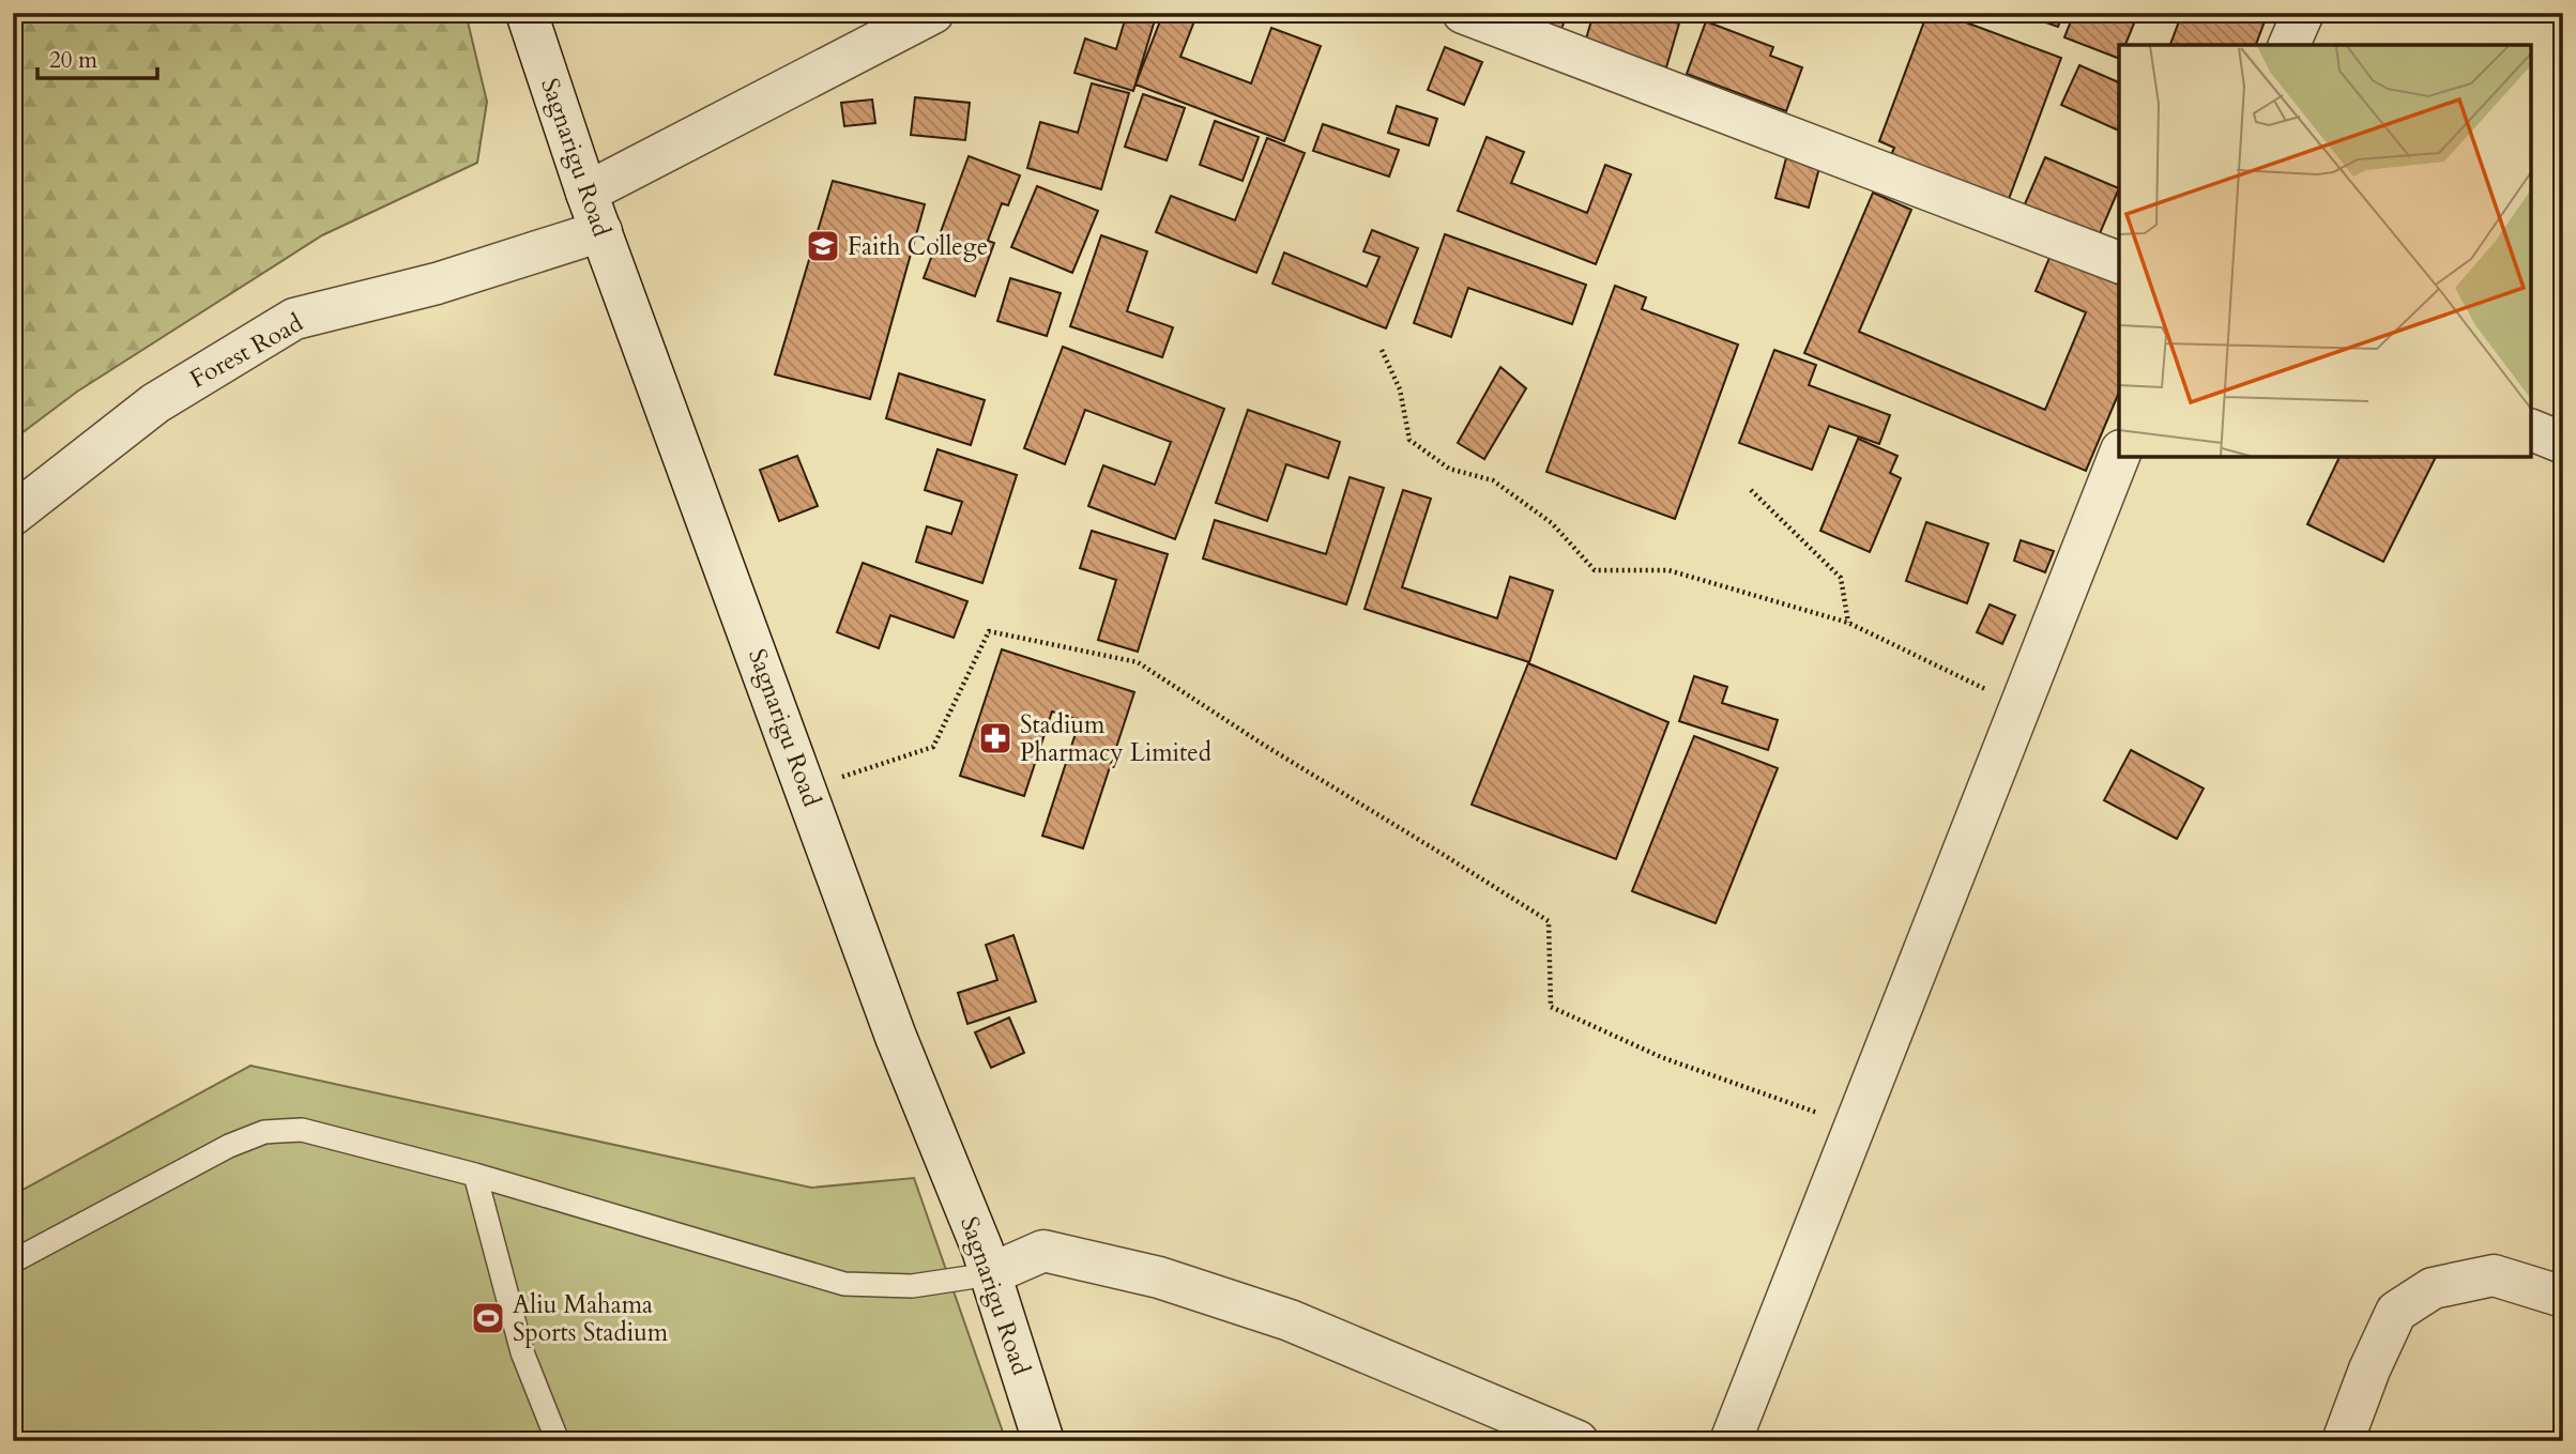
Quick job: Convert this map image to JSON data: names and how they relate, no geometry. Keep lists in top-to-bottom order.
{
  "streets": {
    "street": ["Sagnarigu Road", "Forest Road"]
  },
  "crossings": [
    ["Sagnarigu Road", "Forest Road"]
  ],
  "places": {
    "school or university": ["Faith College"],
    "pharmacy": ["Stadium Pharmacy Limited"],
    "sports": ["Aliu Mahama Sports Stadium"]
  },
  "scale_bar": "20 m"
}
